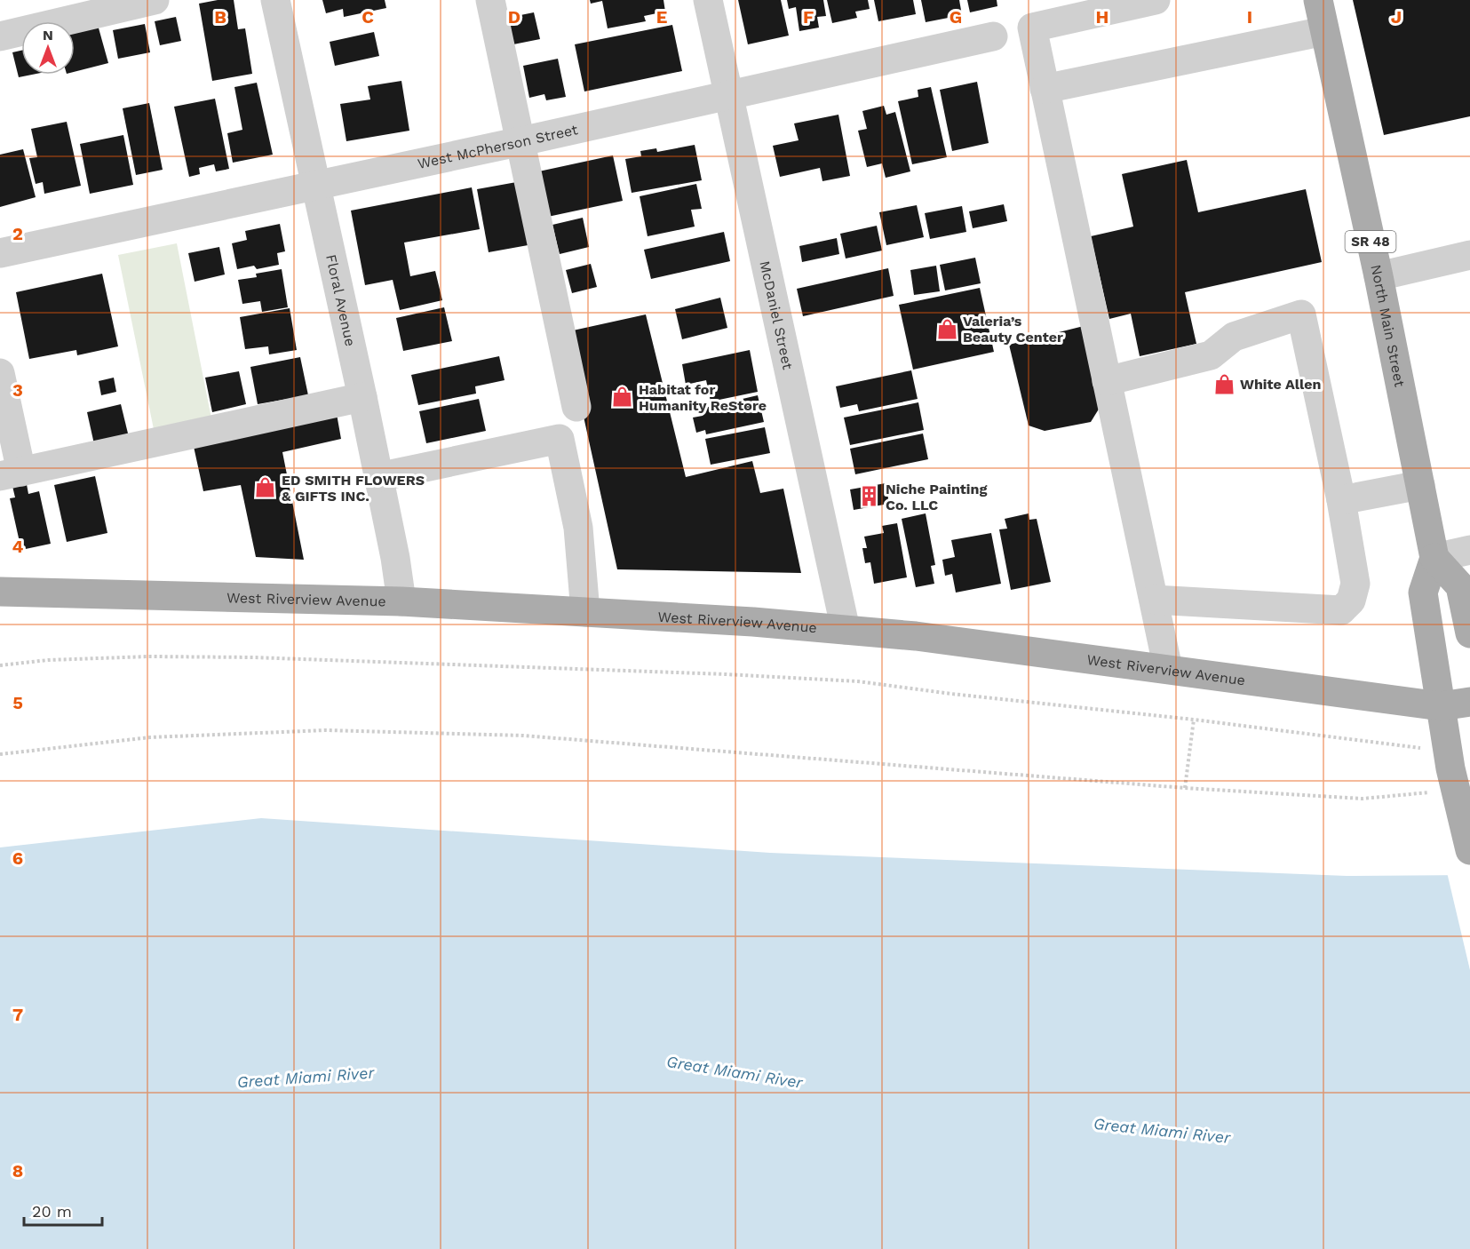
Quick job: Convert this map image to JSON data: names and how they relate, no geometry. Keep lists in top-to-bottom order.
{
  "streets": {
    "main road": ["SR 48", "North Main Street", "West Riverview Avenue"],
    "street": ["West McPherson Street", "Floral Avenue", "McDaniel Street"]
  },
  "crossings": [
    ["West McPherson Street", "Floral Avenue"],
    ["West McPherson Street", "McDaniel Street"],
    ["Floral Avenue", "West Riverview Avenue"],
    ["McDaniel Street", "West Riverview Avenue"]
  ],
  "water": ["Great Miami River"],
  "places": {
    "shop": [
      "Valeria’s Beauty Center",
      "White Allen",
      "Habitat for Humanity ReStore",
      "ED SMITH FLOWERS & GIFTS INC."
    ],
    "building": ["Niche Painting Co. LLC"]
  },
  "scale_bar": "20 m",
  "north": "top",
  "grid": {
    "columns": [
      "B",
      "C",
      "D",
      "E",
      "F",
      "G",
      "H",
      "I",
      "J"
    ],
    "rows": [
      "2",
      "3",
      "4",
      "5",
      "6",
      "7",
      "8"
    ]
  }
}
